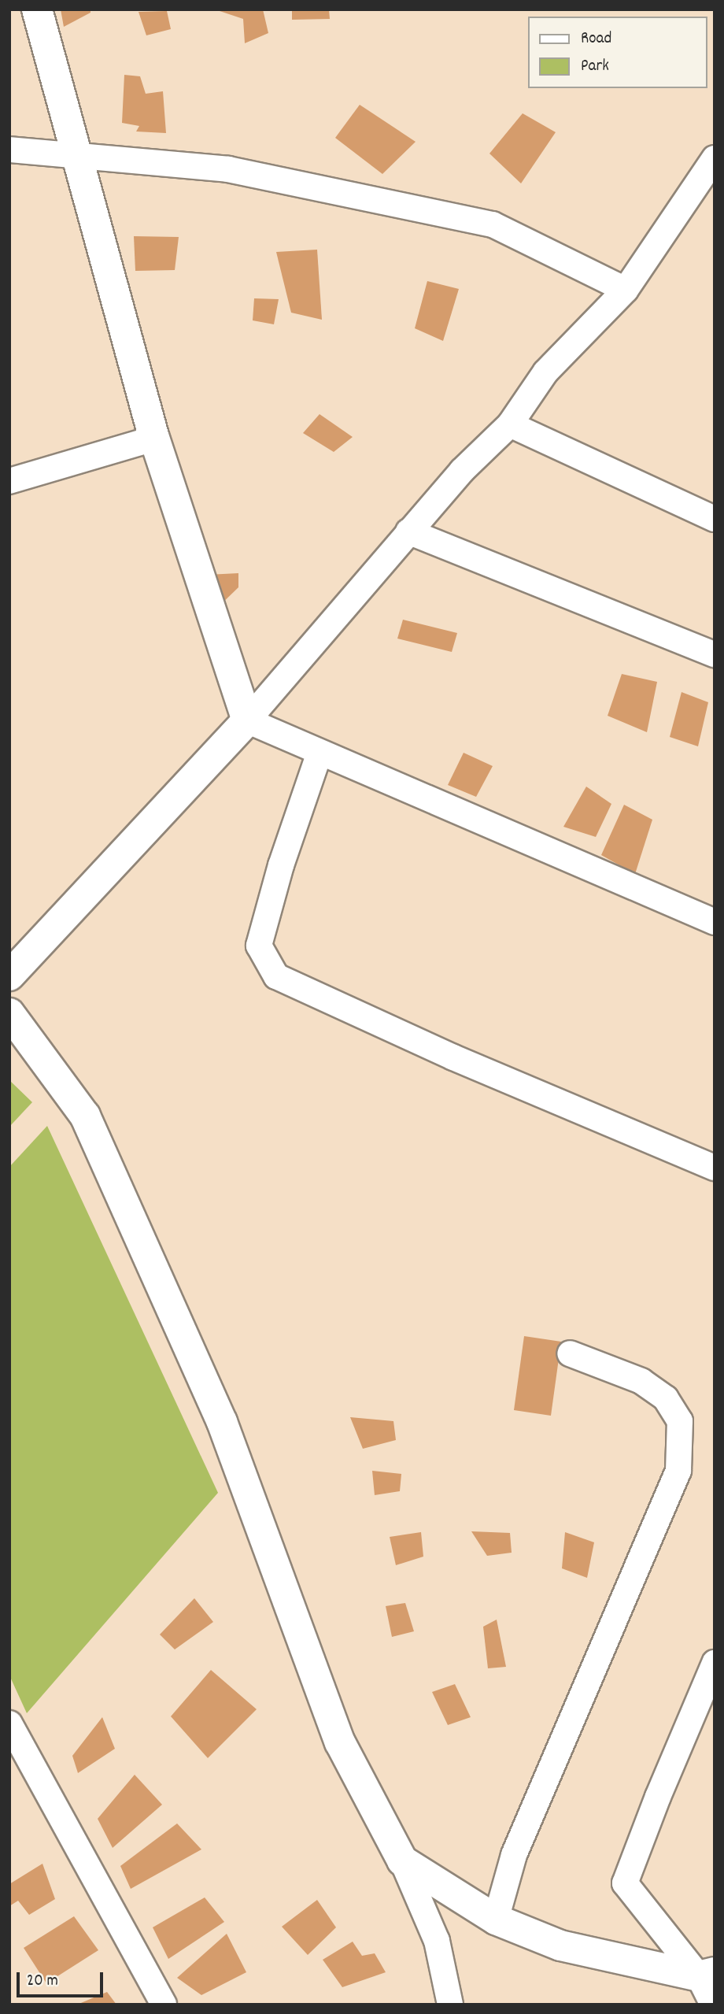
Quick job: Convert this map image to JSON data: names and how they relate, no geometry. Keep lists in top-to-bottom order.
{
  "legend": ["Road", "Park"],
  "scale_bar": "20 m"
}
